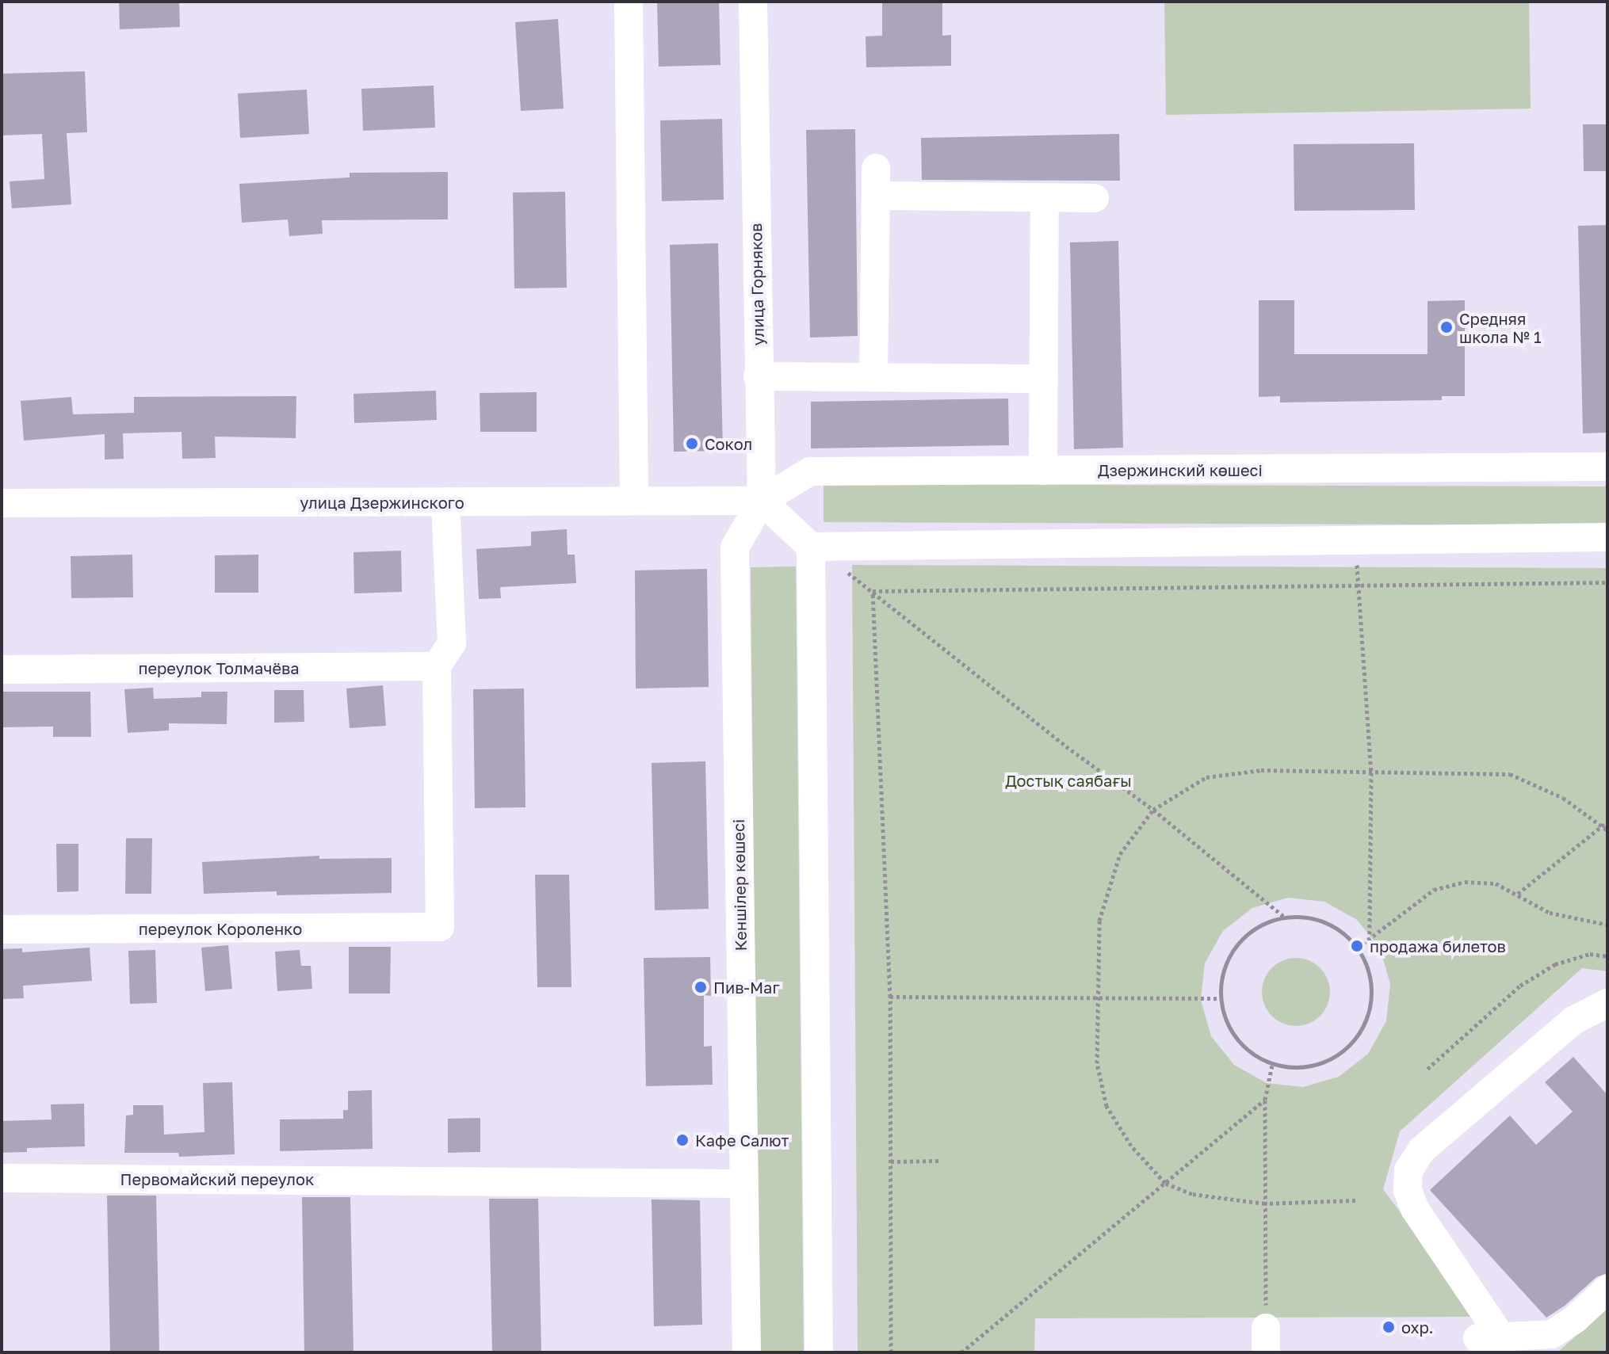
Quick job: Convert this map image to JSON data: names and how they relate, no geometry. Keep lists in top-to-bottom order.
{
  "streets": {
    "street": [
      "улица Горняков",
      "Дзержинский көшесі",
      "улица Дзержинского",
      "переулок Толмачёва",
      "Кеншілер көшесі",
      "переулок Короленко",
      "Первомайский переулок"
    ]
  },
  "crossings": [
    ["улица Горняков", "Дзержинский көшесі"],
    ["улица Горняков", "улица Дзержинского"],
    ["улица Горняков", "Кеншілер көшесі"],
    ["Дзержинский көшесі", "улица Дзержинского"],
    ["Дзержинский көшесі", "Кеншілер көшесі"],
    ["улица Дзержинского", "Кеншілер көшесі"],
    ["переулок Толмачёва", "переулок Короленко"],
    ["Кеншілер көшесі", "Первомайский переулок"]
  ],
  "parks": ["Достық саябағы"],
  "places": [
    "Средняя школа № 1",
    "Сокол",
    "продажа билетов",
    "Пив-Маг",
    "Кафе Салют",
    "охр."
  ]
}
